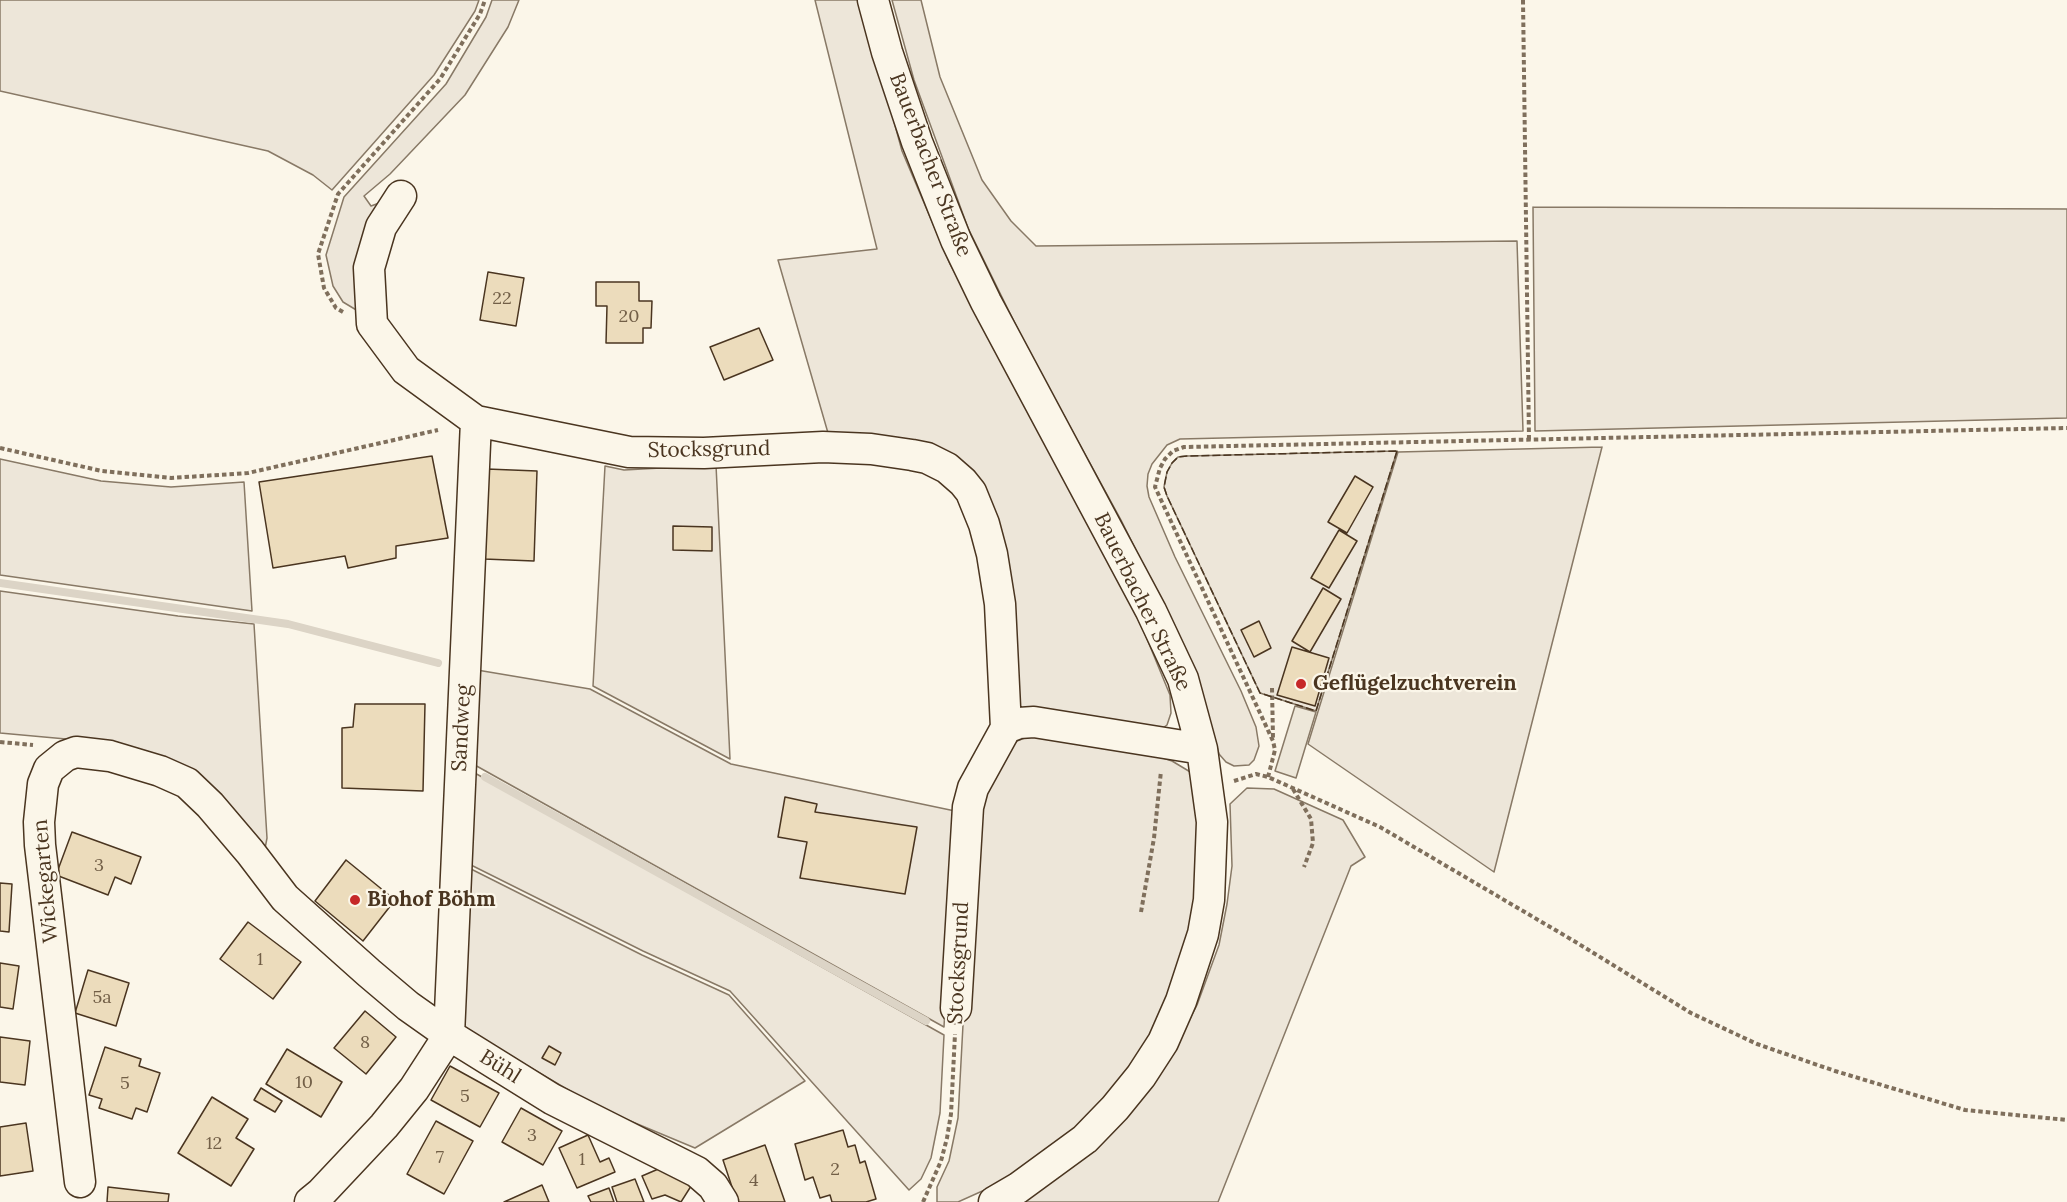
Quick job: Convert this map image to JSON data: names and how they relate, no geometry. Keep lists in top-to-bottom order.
{
  "streets": {
    "street": [
      "Bauerbacher Straße",
      "Stocksgrund",
      "Sandweg",
      "Wickegarten",
      "Bühl"
    ]
  },
  "crossings": [
    ["Stocksgrund", "Sandweg"],
    ["Sandweg", "Wickegarten"],
    ["Sandweg", "Bühl"],
    ["Wickegarten", "Bühl"]
  ],
  "places": ["Geflügelzuchtverein", "Biohof Böhm"],
  "house_numbers": [
    "22",
    "20",
    "3",
    "1",
    "5a",
    "8",
    "10",
    "5",
    "5",
    "3",
    "12",
    "7",
    "1",
    "2",
    "4"
  ]
}
